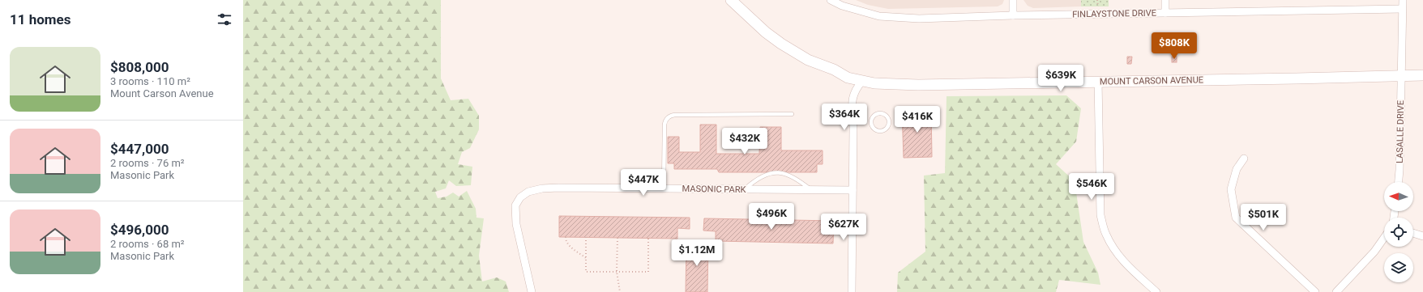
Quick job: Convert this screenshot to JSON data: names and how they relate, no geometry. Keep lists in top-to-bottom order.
{
  "streets": {
    "main road": ["MOUNT CARSON AVENUE"],
    "street": ["FINLAYSTONE DRIVE", "LASALLE DRIVE", "MASONIC PARK"]
  },
  "crossings": [
    ["FINLAYSTONE DRIVE", "LASALLE DRIVE"],
    ["MOUNT CARSON AVENUE", "LASALLE DRIVE"]
  ],
  "north": "left",
  "page": {
    "heading": "11 homes",
    "price": [
      "$808K",
      "$639K",
      "$364K",
      "$416K",
      "$432K",
      "$447K",
      "$546K",
      "$496K",
      "$501K",
      "$627K",
      "$1.12M"
    ],
    "list": [
      {
        "name": "$808,000",
        "note": "3 rooms · 110 m² · Mount Carson Avenue"
      },
      {
        "name": "$447,000",
        "note": "2 rooms · 76 m² · Masonic Park"
      },
      {
        "name": "$496,000",
        "note": "2 rooms · 68 m² · Masonic Park"
      }
    ]
  }
}
